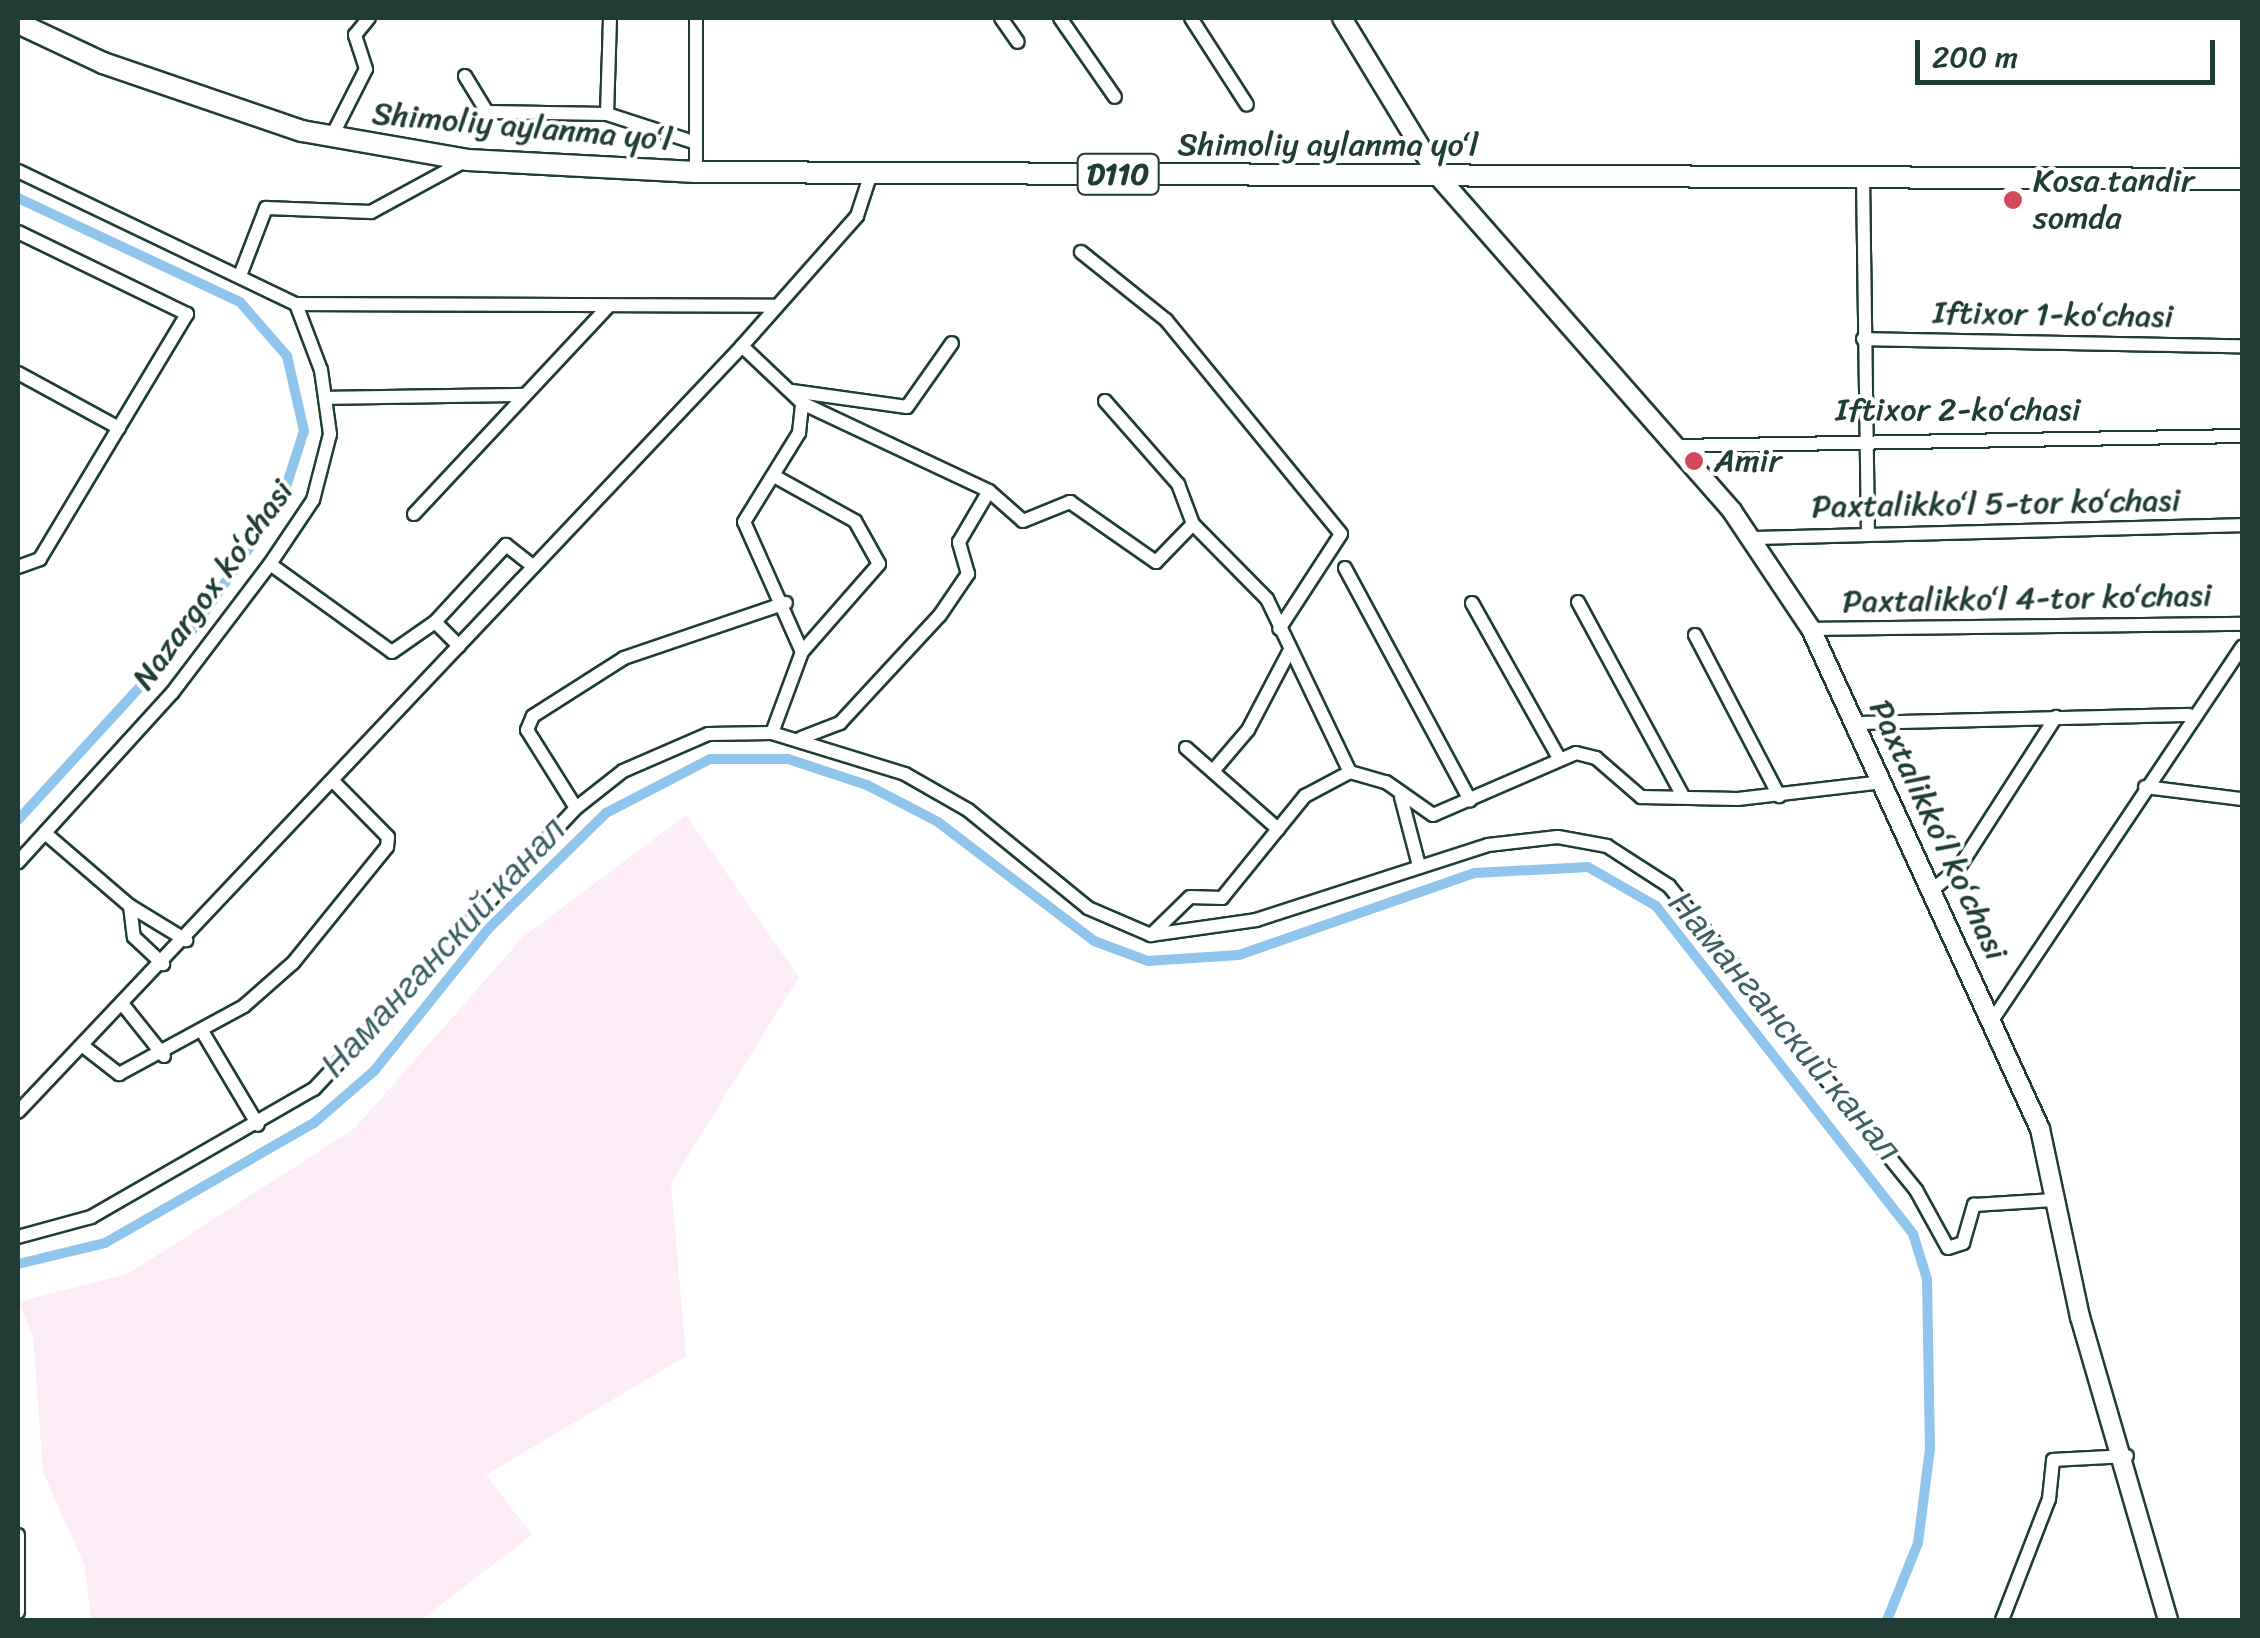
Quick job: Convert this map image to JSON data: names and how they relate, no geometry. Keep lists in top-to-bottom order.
{
  "streets": {
    "main road": ["Shimoliy aylanma yoʻl", "D110"],
    "street": [
      "Iftixor 1-koʻchasi",
      "Iftixor 2-koʻchasi",
      "Paxtalikkoʻl 5-tor koʻchasi",
      "Nazargox koʻchasi",
      "Paxtalikkoʻl 4-tor koʻchasi",
      "Paxtalikkoʻl koʻchasi"
    ]
  },
  "crossings": [
    ["Shimoliy aylanma yoʻl", "Paxtalikkoʻl koʻchasi"],
    ["Iftixor 2-koʻchasi", "Paxtalikkoʻl koʻchasi"],
    ["Paxtalikkoʻl 5-tor koʻchasi", "Paxtalikkoʻl koʻchasi"],
    ["Paxtalikkoʻl 4-tor koʻchasi", "Paxtalikkoʻl koʻchasi"]
  ],
  "water": ["Наманганский канал"],
  "places": ["Kosa tandir somda", "Amir"],
  "scale_bar": "200 m"
}
